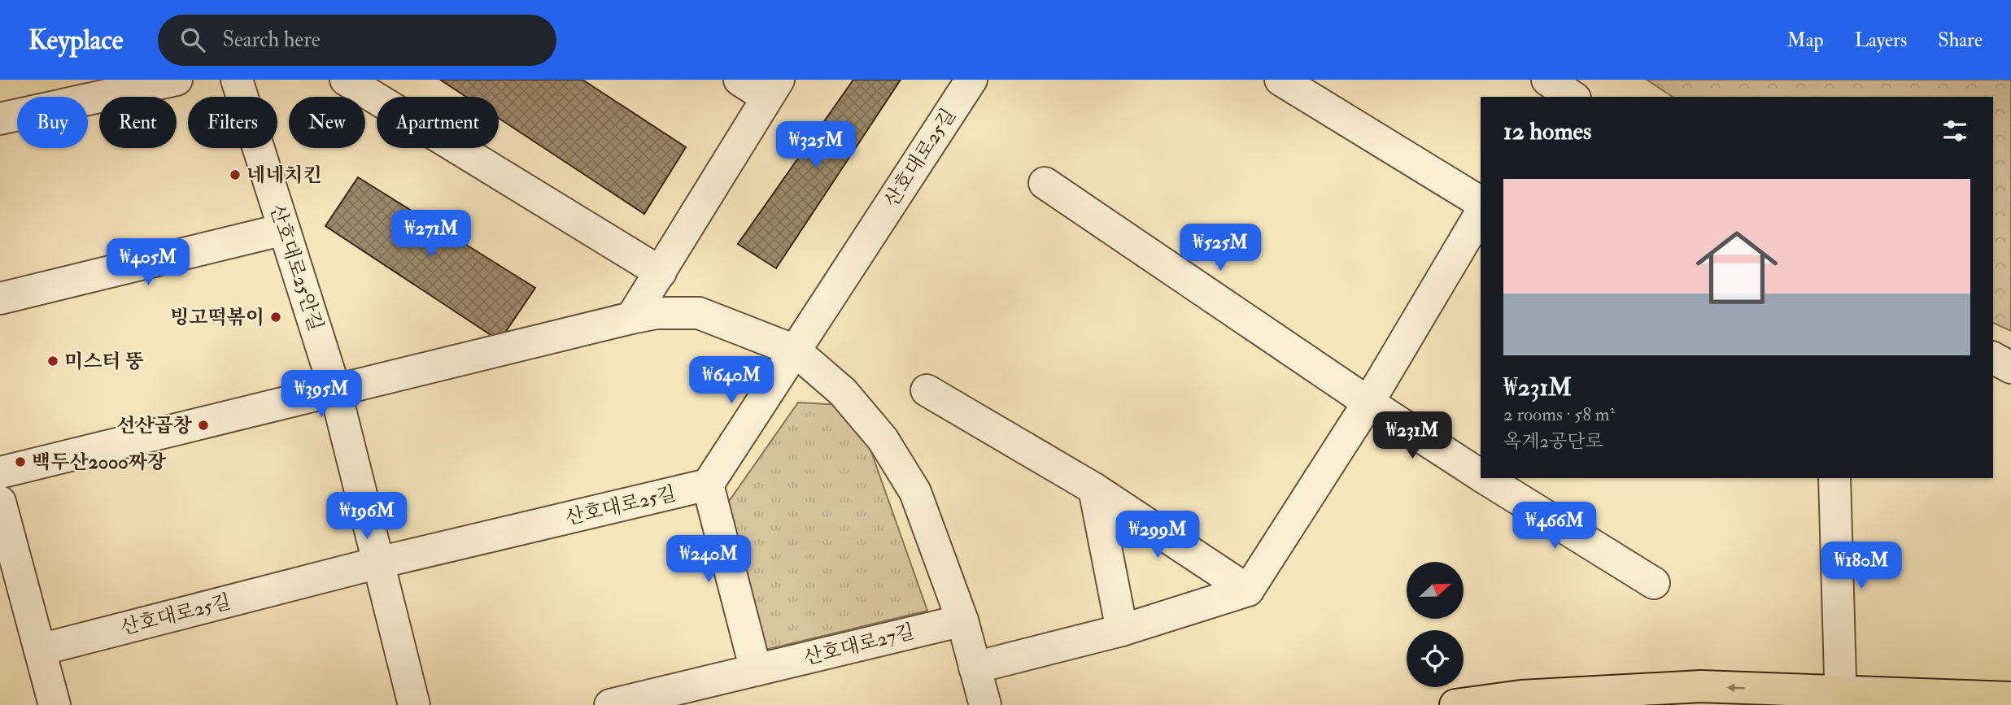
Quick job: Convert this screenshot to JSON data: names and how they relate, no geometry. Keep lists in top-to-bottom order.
{
  "streets": {
    "street": ["산호대로25길", "산호대로25안길", "산호대로27길"]
  },
  "places": [
    "네네치킨",
    "빙고떡볶이",
    "미스터 뚱",
    "선산곱창",
    "백두산2000짜장"
  ],
  "north": "right",
  "page": {
    "header": "Keyplace",
    "search": "Search here",
    "nav": ["Map", "Layers", "Share"],
    "chip": [
      "Buy",
      "Rent",
      "Filters",
      "New",
      "Apartment"
    ],
    "heading": "12 homes",
    "price": [
      "₩325M",
      "₩271M",
      "₩525M",
      "₩405M",
      "₩640M",
      "₩395M",
      "₩231M",
      "₩196M",
      "₩466M",
      "₩299M",
      "₩240M",
      "₩180M"
    ],
    "list": [
      {
        "name": "₩231M",
        "note": "2 rooms · 58 m² · 옥계2공단로"
      }
    ]
  }
}
